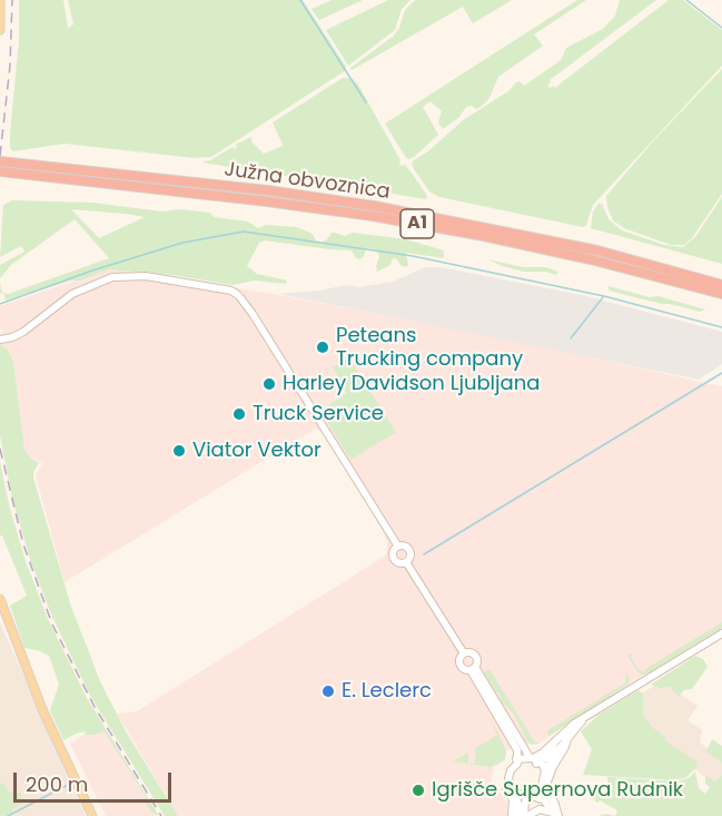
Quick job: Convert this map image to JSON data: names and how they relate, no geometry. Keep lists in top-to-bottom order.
{
  "streets": {
    "highway": ["Južna obvoznica", "A1"]
  },
  "places": [
    "Peteans Trucking company",
    "Harley Davidson Ljubljana",
    "Truck Service",
    "Viator Vektor",
    "E. Leclerc",
    "Igrišče Supernova Rudnik"
  ],
  "scale_bar": "200 m"
}
